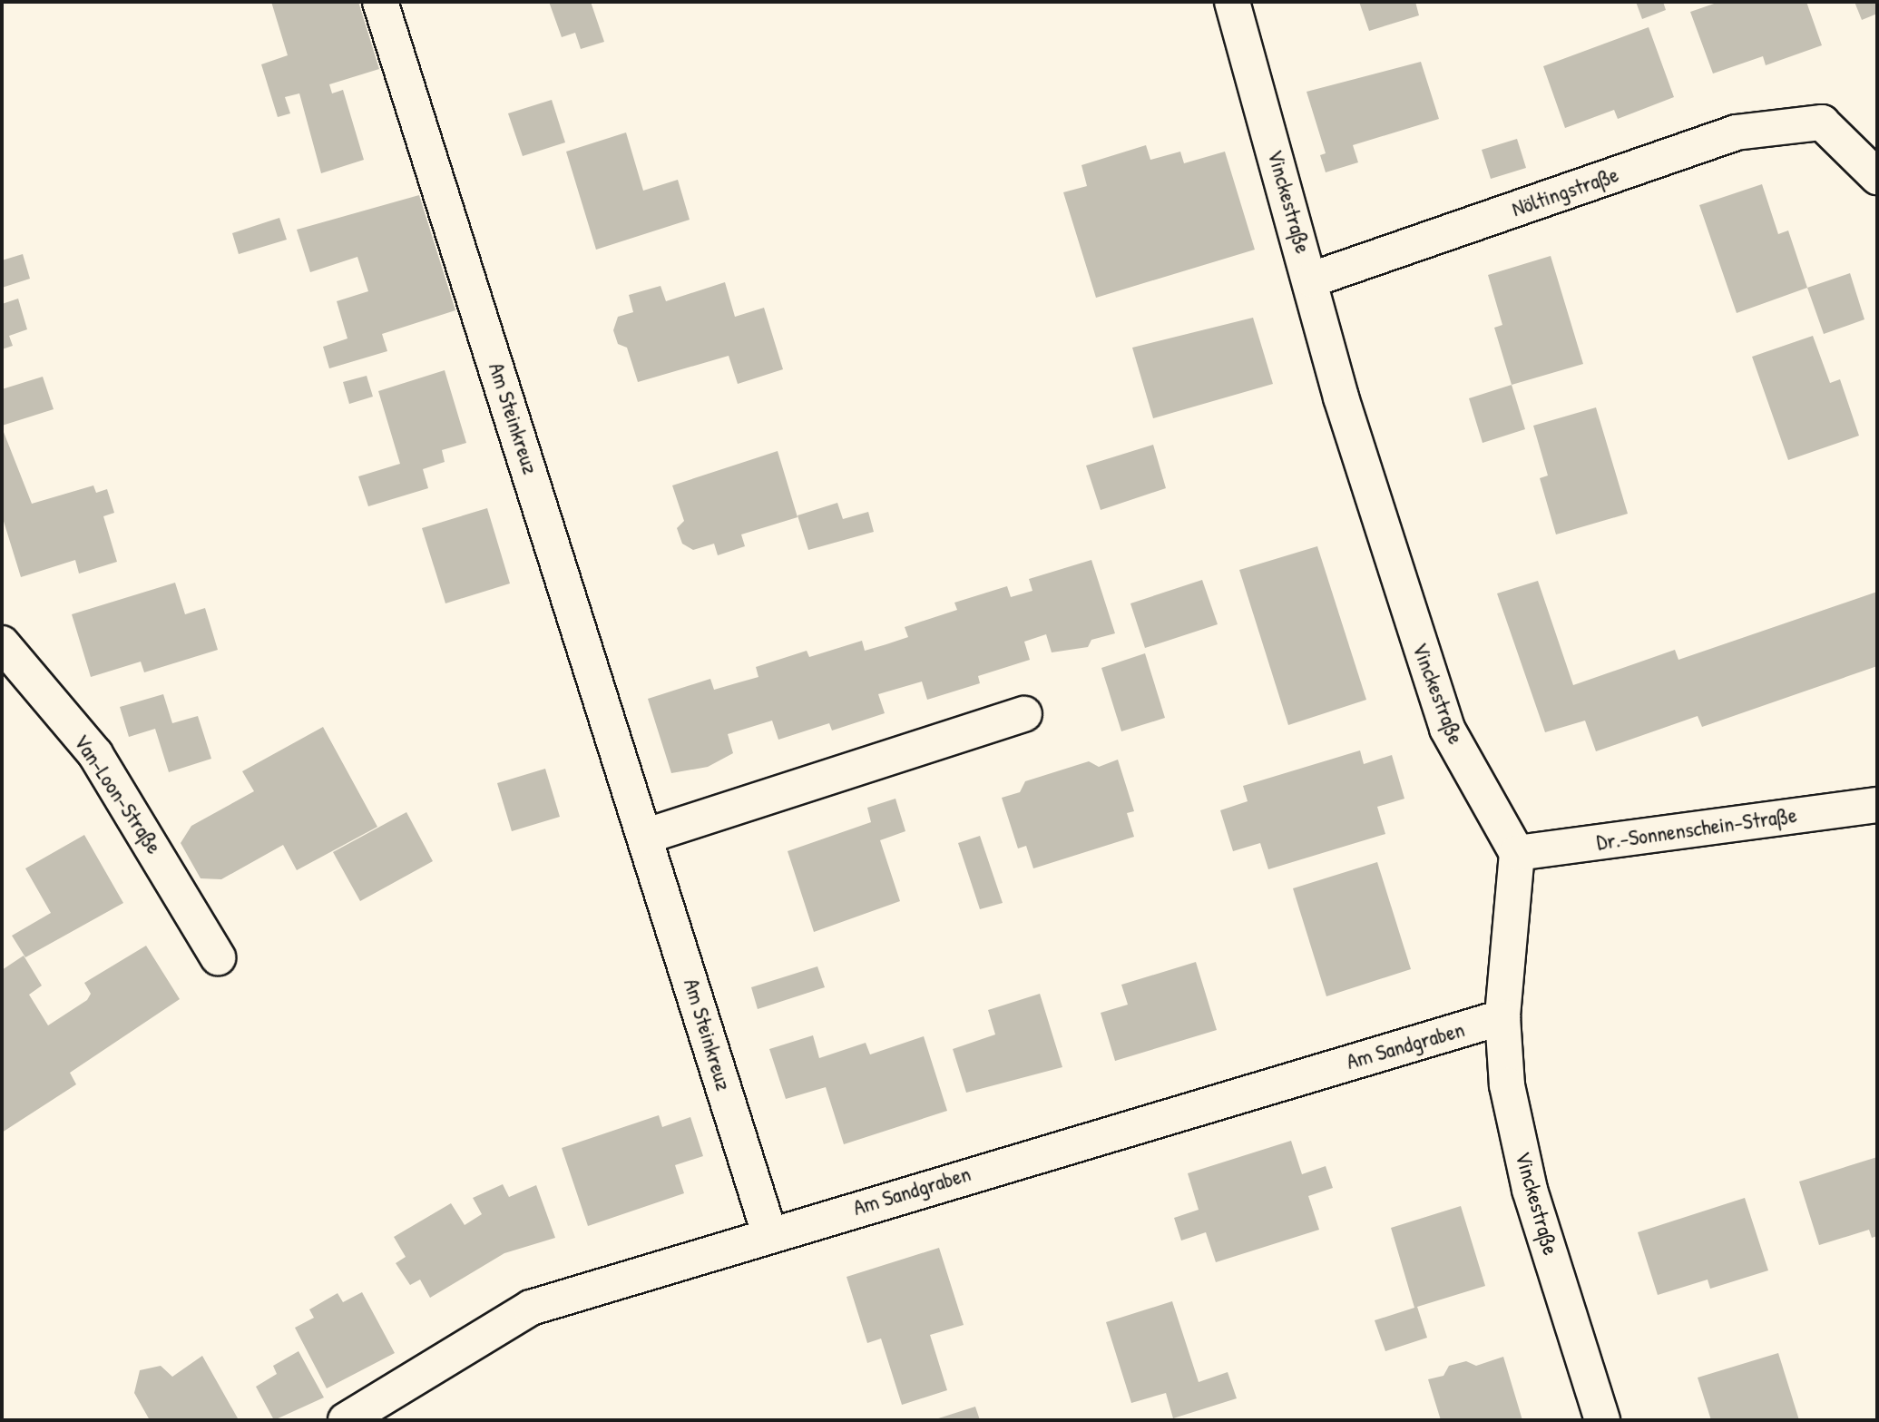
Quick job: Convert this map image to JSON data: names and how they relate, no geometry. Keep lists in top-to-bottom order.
{
  "streets": {
    "street": [
      "Nöltingstraße",
      "Vinckestraße",
      "Am Steinkreuz",
      "Van-Loon-Straße",
      "Dr.-Sonnenschein-Straße",
      "Am Sandgraben"
    ]
  },
  "crossings": [
    ["Nöltingstraße", "Vinckestraße"],
    ["Vinckestraße", "Dr.-Sonnenschein-Straße"],
    ["Vinckestraße", "Am Sandgraben"],
    ["Am Steinkreuz", "Am Sandgraben"]
  ]
}
